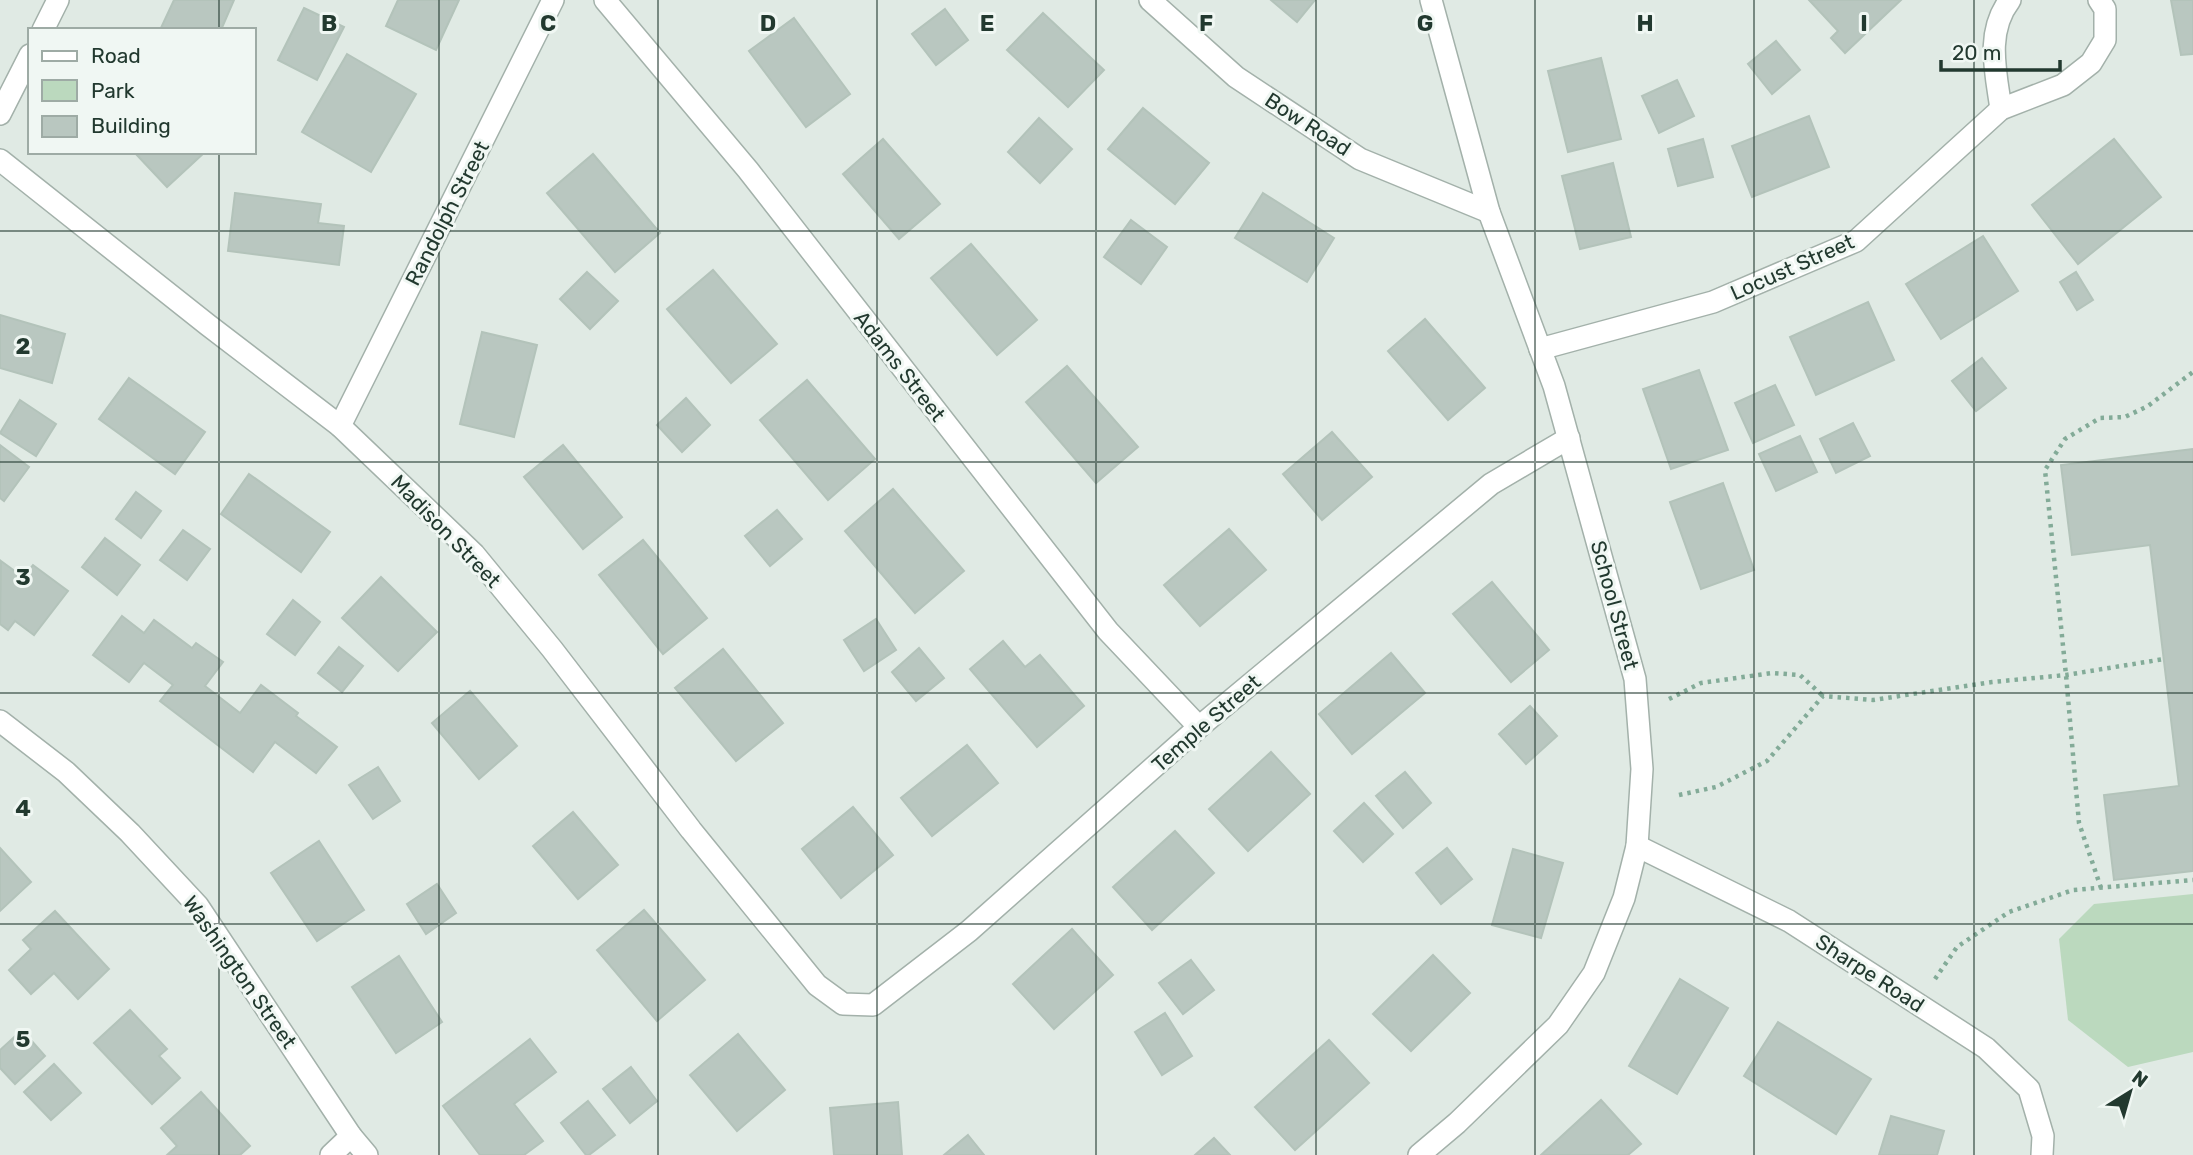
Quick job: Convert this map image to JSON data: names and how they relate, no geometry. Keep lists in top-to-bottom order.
{
  "streets": {
    "street": [
      "Bow Road",
      "Randolph Street",
      "Locust Street",
      "Adams Street",
      "Madison Street",
      "School Street",
      "Temple Street",
      "Washington Street",
      "Sharpe Road"
    ]
  },
  "crossings": [
    ["Bow Road", "School Street"],
    ["Randolph Street", "Madison Street"],
    ["Locust Street", "School Street"],
    ["Adams Street", "Temple Street"],
    ["Madison Street", "Temple Street"],
    ["School Street", "Temple Street"],
    ["School Street", "Sharpe Road"]
  ],
  "legend": ["Road", "Park", "Building"],
  "scale_bar": "20 m",
  "north": "top right",
  "grid": {
    "columns": [
      "B",
      "C",
      "D",
      "E",
      "F",
      "G",
      "H",
      "I"
    ],
    "rows": [
      "2",
      "3",
      "4",
      "5"
    ]
  }
}
